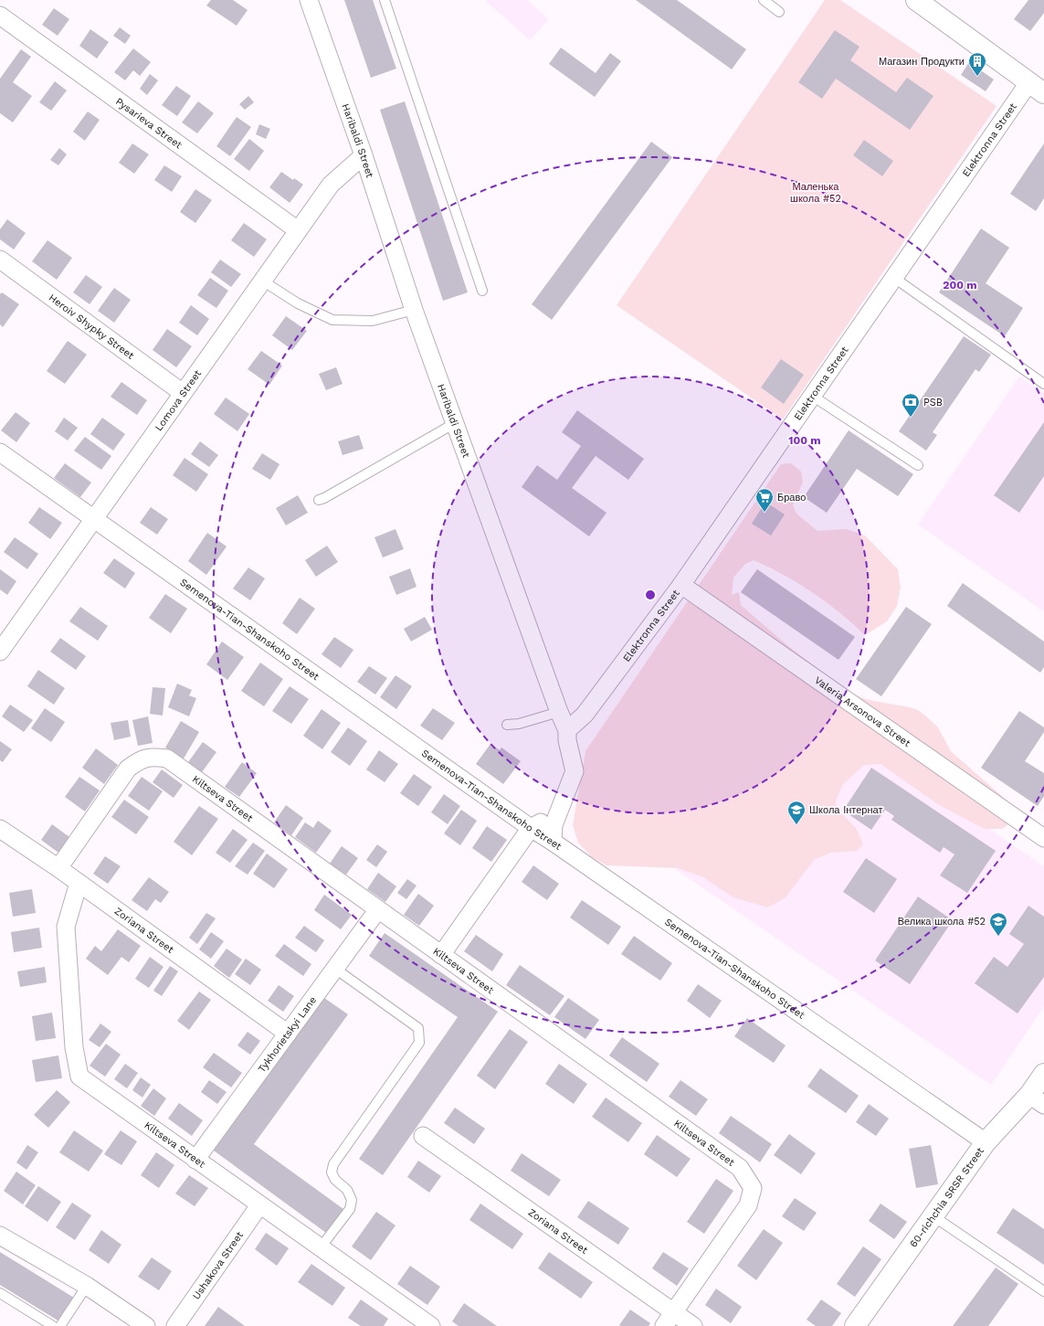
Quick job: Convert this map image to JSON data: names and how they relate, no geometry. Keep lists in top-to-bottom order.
{
  "streets": {
    "street": [
      "Pysarieva Street",
      "Elektronna Street",
      "Haribaldi Street",
      "Heroiv Shypky Street",
      "Lomova Street",
      "Semenova-Tian-Shanskoho Street",
      "Valeria Arsonova Street",
      "Kiltseva Street",
      "Zoriana Street",
      "Tykhorietskyi Lane",
      "60-richchia SRSR Street",
      "Ushakova Street"
    ]
  },
  "crossings": [
    ["Pysarieva Street", "Lomova Street"],
    ["Elektronna Street", "Haribaldi Street"],
    ["Elektronna Street", "Valeria Arsonova Street"],
    ["Haribaldi Street", "Lomova Street"],
    ["Haribaldi Street", "Semenova-Tian-Shanskoho Street"],
    ["Heroiv Shypky Street", "Lomova Street"],
    ["Lomova Street", "Semenova-Tian-Shanskoho Street"],
    ["Semenova-Tian-Shanskoho Street", "60-richchia SRSR Street"],
    ["Kiltseva Street", "Zoriana Street"],
    ["Kiltseva Street", "Tykhorietskyi Lane"],
    ["Kiltseva Street", "Ushakova Street"],
    ["Zoriana Street", "Tykhorietskyi Lane"]
  ],
  "parks": ["Маленька школа #52"],
  "places": {
    "building": ["Магазин Продукти"],
    "bank": ["PSB"],
    "supermarket": ["Браво"],
    "school or university": ["Школа Інтернат", "Велика школа #52"]
  },
  "rings": ["200 m", "100 m"]
}
